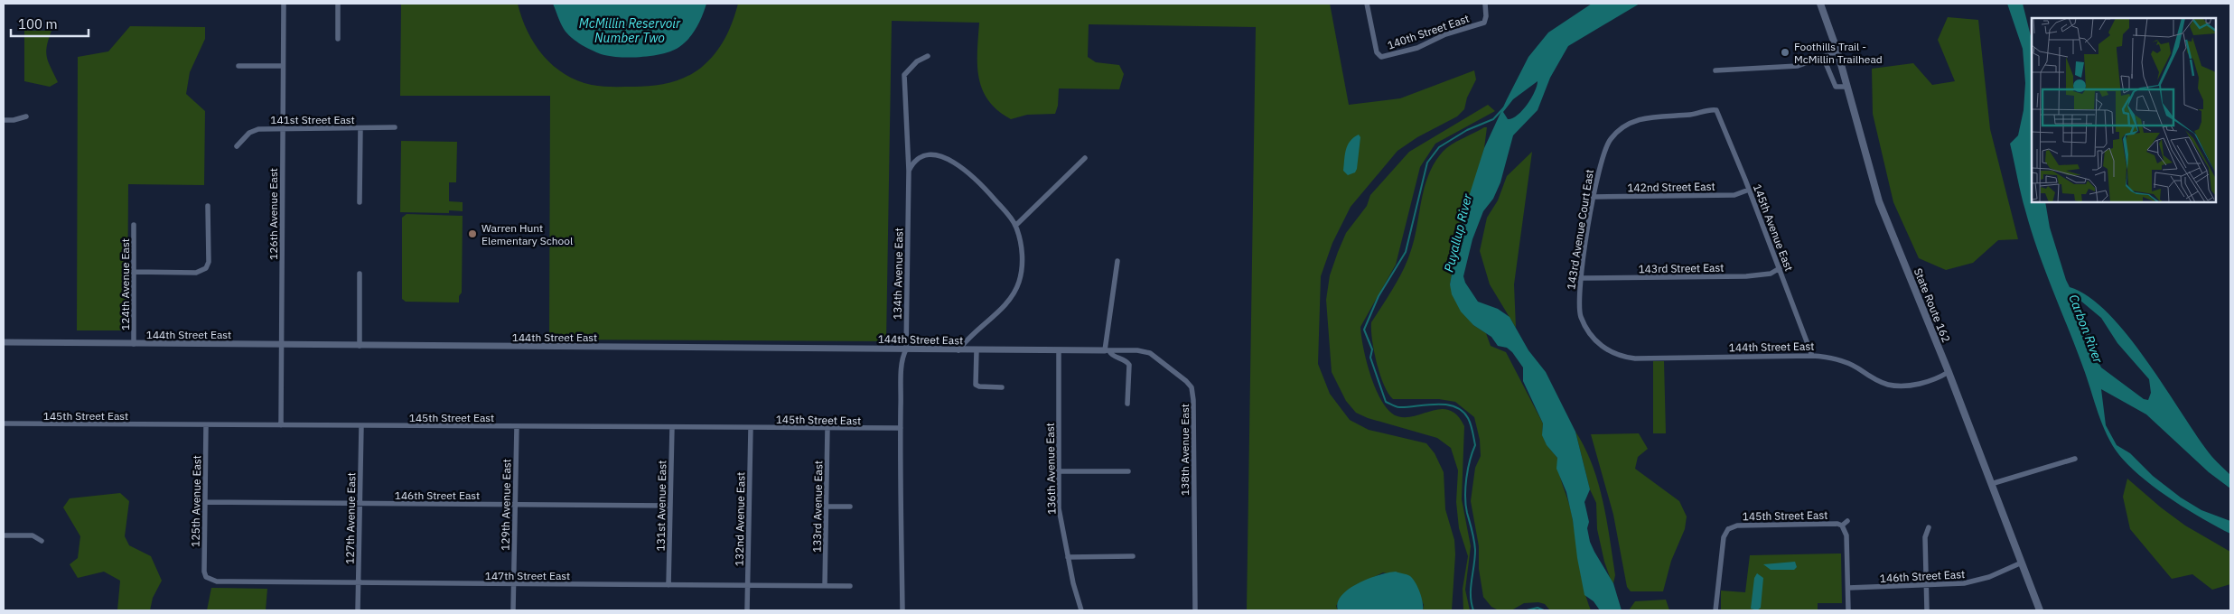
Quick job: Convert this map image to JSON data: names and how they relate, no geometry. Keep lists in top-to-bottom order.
{
  "streets": {
    "main road": ["State Route 162"],
    "street": [
      "140th Street East",
      "141st Street East",
      "142nd Street East",
      "126th Avenue East",
      "145th Avenue East",
      "143rd Avenue Court East",
      "143rd Street East",
      "134th Avenue East",
      "124th Avenue East",
      "144th Street East",
      "145th Street East",
      "138th Avenue East",
      "136th Avenue East",
      "146th Street East",
      "125th Avenue East",
      "129th Avenue East",
      "131st Avenue East",
      "133rd Avenue East",
      "127th Avenue East",
      "132nd Avenue East",
      "147th Street East"
    ]
  },
  "crossings": [
    ["141st Street East", "126th Avenue East"],
    ["142nd Street East", "145th Avenue East"],
    ["142nd Street East", "143rd Avenue Court East"],
    ["126th Avenue East", "144th Street East"],
    ["126th Avenue East", "145th Street East"],
    ["145th Avenue East", "143rd Avenue Court East"],
    ["145th Avenue East", "143rd Street East"],
    ["145th Avenue East", "144th Street East"],
    ["143rd Avenue Court East", "143rd Street East"],
    ["143rd Avenue Court East", "144th Street East"],
    ["134th Avenue East", "144th Street East"],
    ["134th Avenue East", "145th Street East"],
    ["124th Avenue East", "144th Street East"],
    ["State Route 162", "144th Street East"],
    ["State Route 162", "146th Street East"],
    ["144th Street East", "138th Avenue East"],
    ["144th Street East", "136th Avenue East"],
    ["145th Street East", "125th Avenue East"],
    ["145th Street East", "129th Avenue East"],
    ["145th Street East", "131st Avenue East"],
    ["145th Street East", "133rd Avenue East"],
    ["145th Street East", "127th Avenue East"],
    ["145th Street East", "132nd Avenue East"],
    ["146th Street East", "125th Avenue East"],
    ["146th Street East", "129th Avenue East"],
    ["146th Street East", "131st Avenue East"],
    ["146th Street East", "127th Avenue East"],
    ["125th Avenue East", "147th Street East"],
    ["129th Avenue East", "147th Street East"],
    ["131st Avenue East", "147th Street East"],
    ["133rd Avenue East", "147th Street East"],
    ["127th Avenue East", "147th Street East"],
    ["132nd Avenue East", "147th Street East"]
  ],
  "water": ["McMillin Reservoir Number Two", "Puyallup River", "Carbon River"],
  "places": ["Foothills Trail - McMillin Trailhead", "Warren Hunt Elementary School"],
  "scale_bar": "100 m"
}
